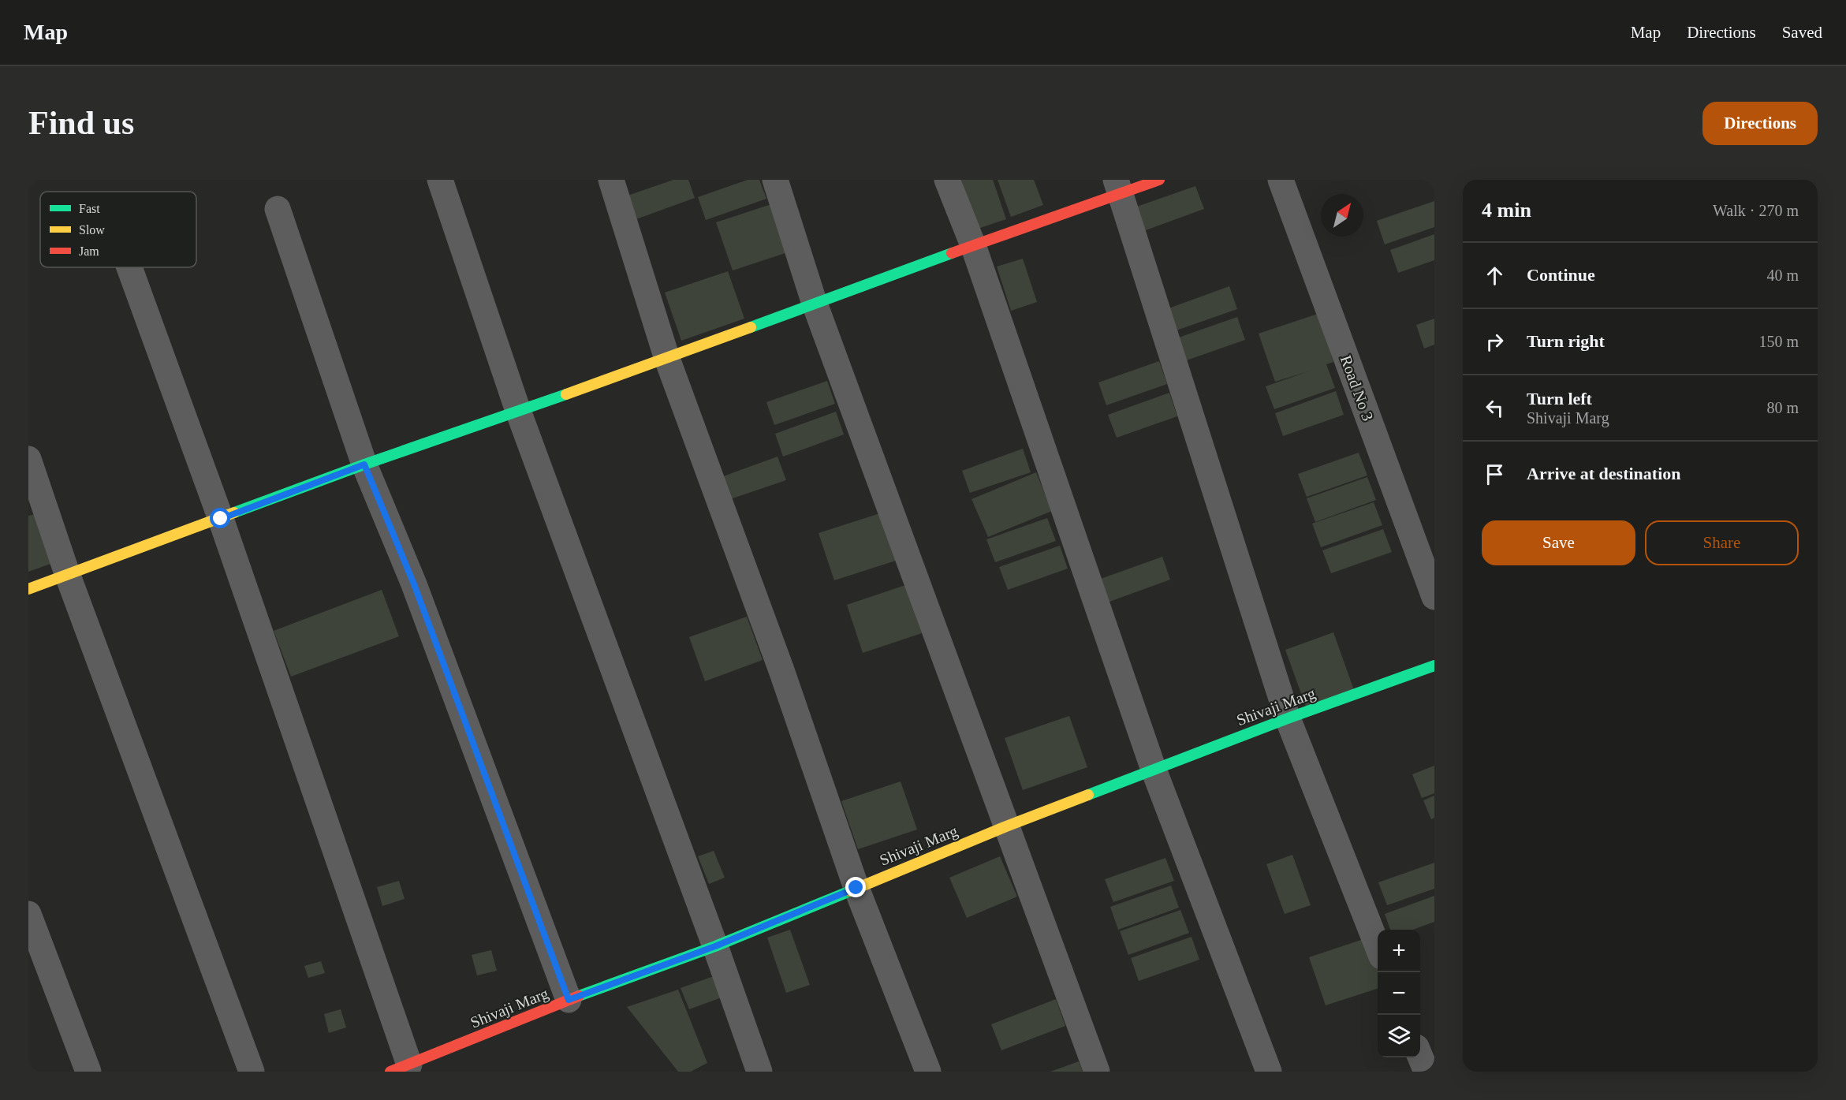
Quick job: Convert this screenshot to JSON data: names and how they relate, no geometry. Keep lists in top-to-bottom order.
{
  "streets": {
    "street": ["Road No 3", "Shivaji Marg"]
  },
  "legend": ["Fast", "Slow", "Jam"],
  "north": "top right",
  "page": {
    "header": "Map",
    "nav": ["Map", "Directions", "Saved"],
    "buttons": [
      "Directions",
      ["Save", "Share"]
    ],
    "title": "Find us",
    "heading": ["4 min", "Walk · 270 m"],
    "list": [
      ["Continue", "40 m"],
      ["Turn right", "150 m"],
      ["Turn left", "Shivaji Marg", "80 m"],
      "Arrive at destination"
    ],
    "map_buttons": ["+", "−"]
  }
}
